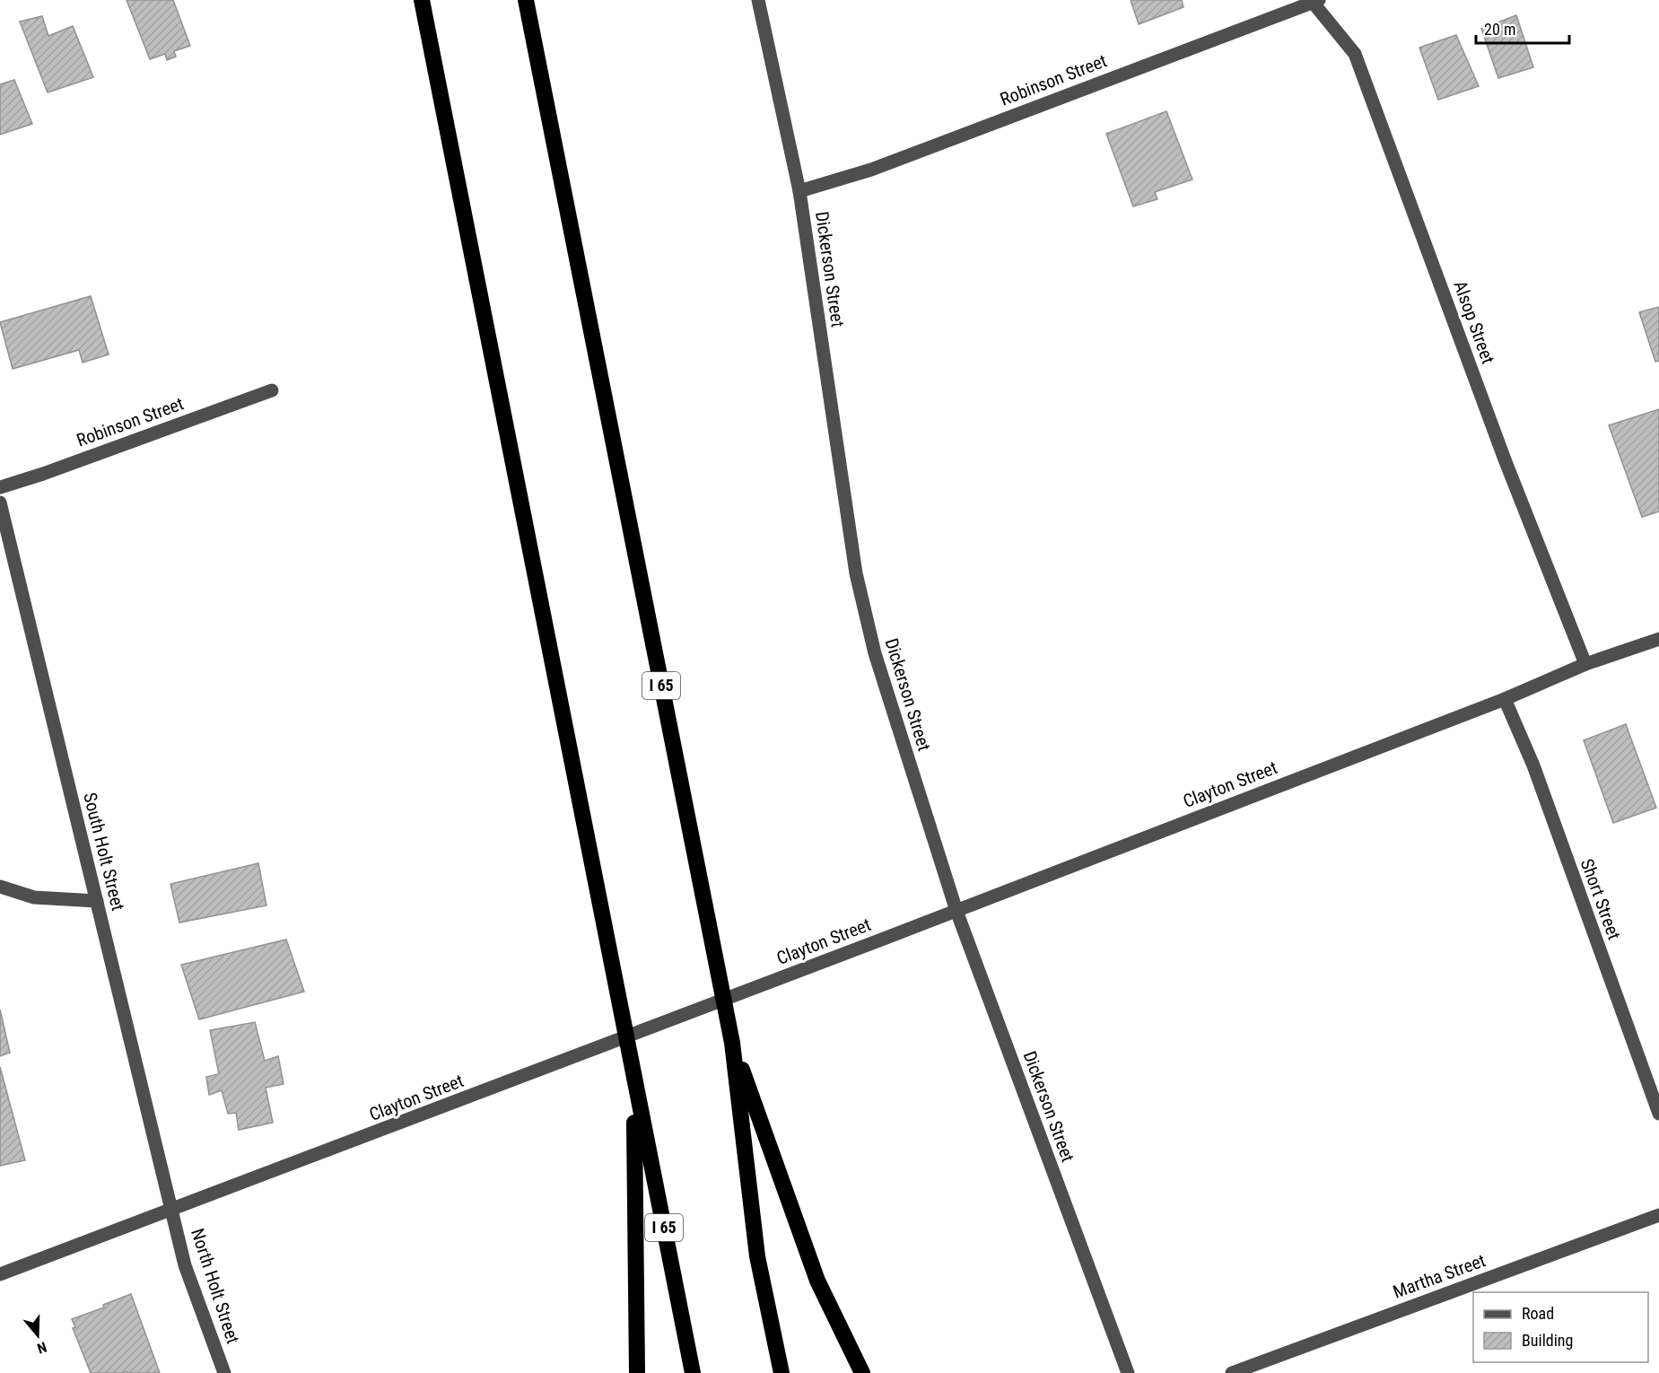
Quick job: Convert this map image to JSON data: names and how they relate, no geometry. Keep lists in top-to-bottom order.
{
  "streets": {
    "highway": ["I 65"],
    "street": [
      "Robinson Street",
      "Dickerson Street",
      "Alsop Street",
      "Clayton Street",
      "South Holt Street",
      "Short Street",
      "Martha Street",
      "North Holt Street"
    ]
  },
  "crossings": [
    ["Robinson Street", "Dickerson Street"],
    ["Robinson Street", "Alsop Street"],
    ["Dickerson Street", "Clayton Street"],
    ["Alsop Street", "Clayton Street"],
    ["Clayton Street", "South Holt Street"],
    ["Clayton Street", "Short Street"],
    ["Clayton Street", "North Holt Street"],
    ["South Holt Street", "North Holt Street"]
  ],
  "legend": ["Road", "Building"],
  "scale_bar": "20 m",
  "north": "bottom"
}
